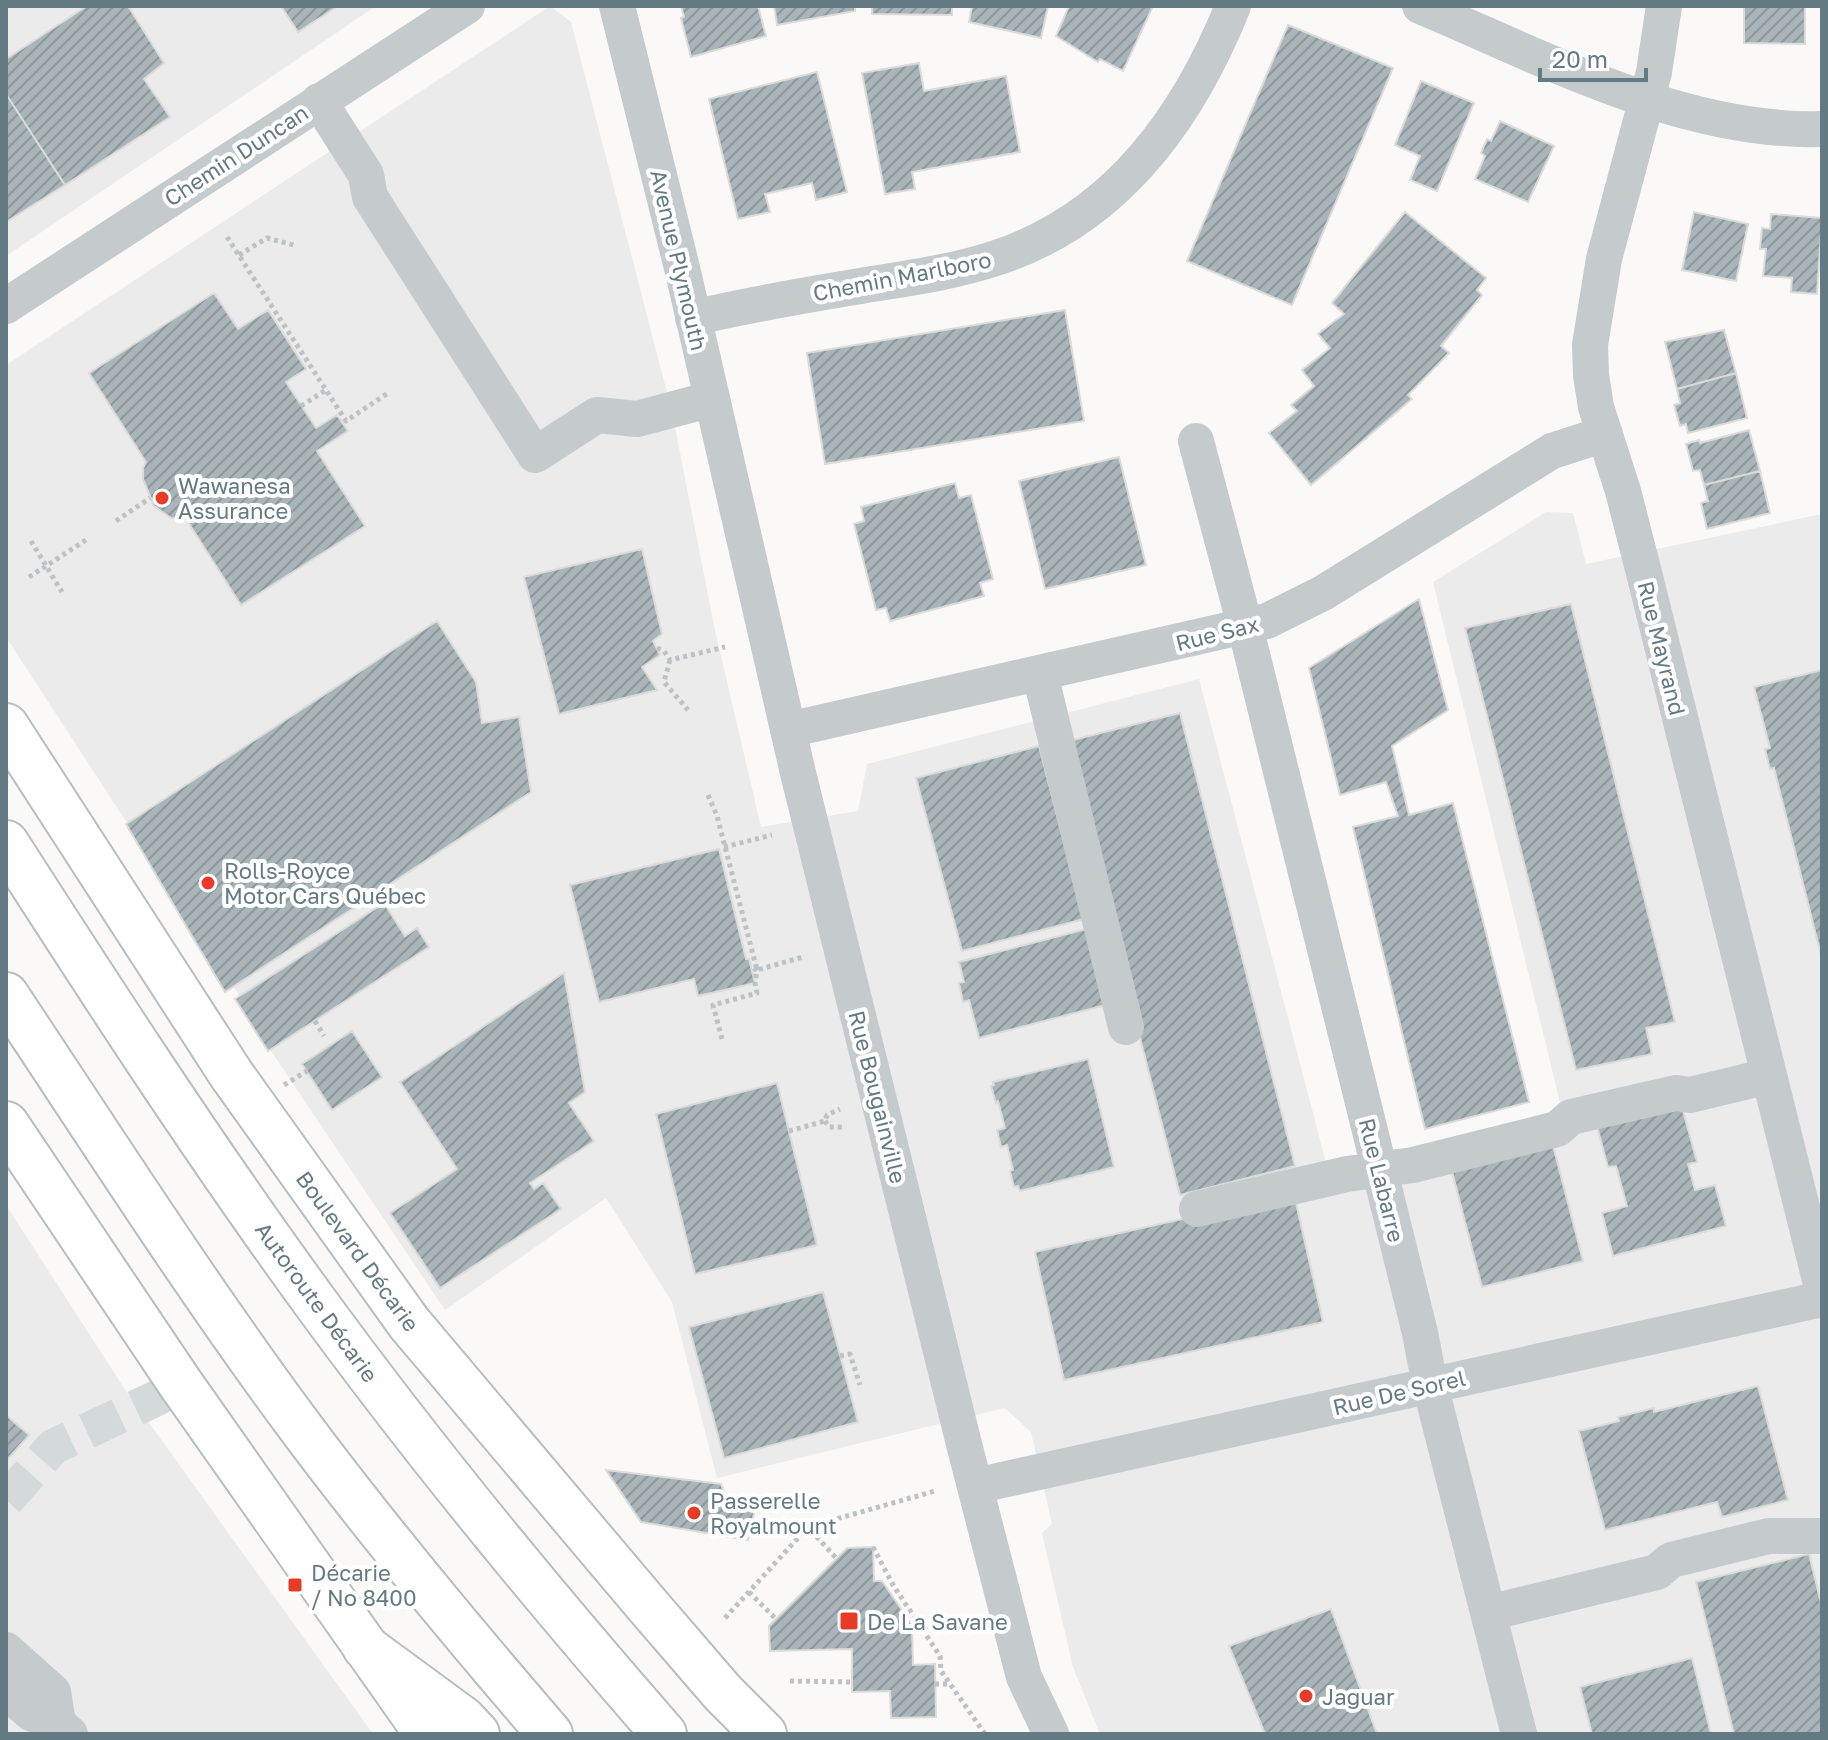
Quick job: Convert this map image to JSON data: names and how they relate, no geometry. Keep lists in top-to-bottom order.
{
  "streets": {
    "main road": ["Boulevard Décarie", "Autoroute Décarie"],
    "street": [
      "Chemin Duncan",
      "Avenue Plymouth",
      "Chemin Marlboro",
      "Rue Sax",
      "Rue Mayrand",
      "Rue Bougainville",
      "Rue Labarre",
      "Rue De Sorel"
    ]
  },
  "crossings": [
    ["Avenue Plymouth", "Chemin Marlboro"],
    ["Avenue Plymouth", "Rue Bougainville"],
    ["Rue Sax", "Rue Mayrand"],
    ["Rue Sax", "Rue Bougainville"],
    ["Rue Sax", "Rue Labarre"],
    ["Rue Bougainville", "Rue De Sorel"],
    ["Rue Labarre", "Rue De Sorel"]
  ],
  "places": {
    "other": [
      "Wawanesa Assurance",
      "Rolls-Royce Motor Cars Québec",
      "Passerelle Royalmount",
      "Jaguar"
    ],
    "transit": ["Décarie / No 8400", "De La Savane"]
  },
  "scale_bar": "20 m"
}
